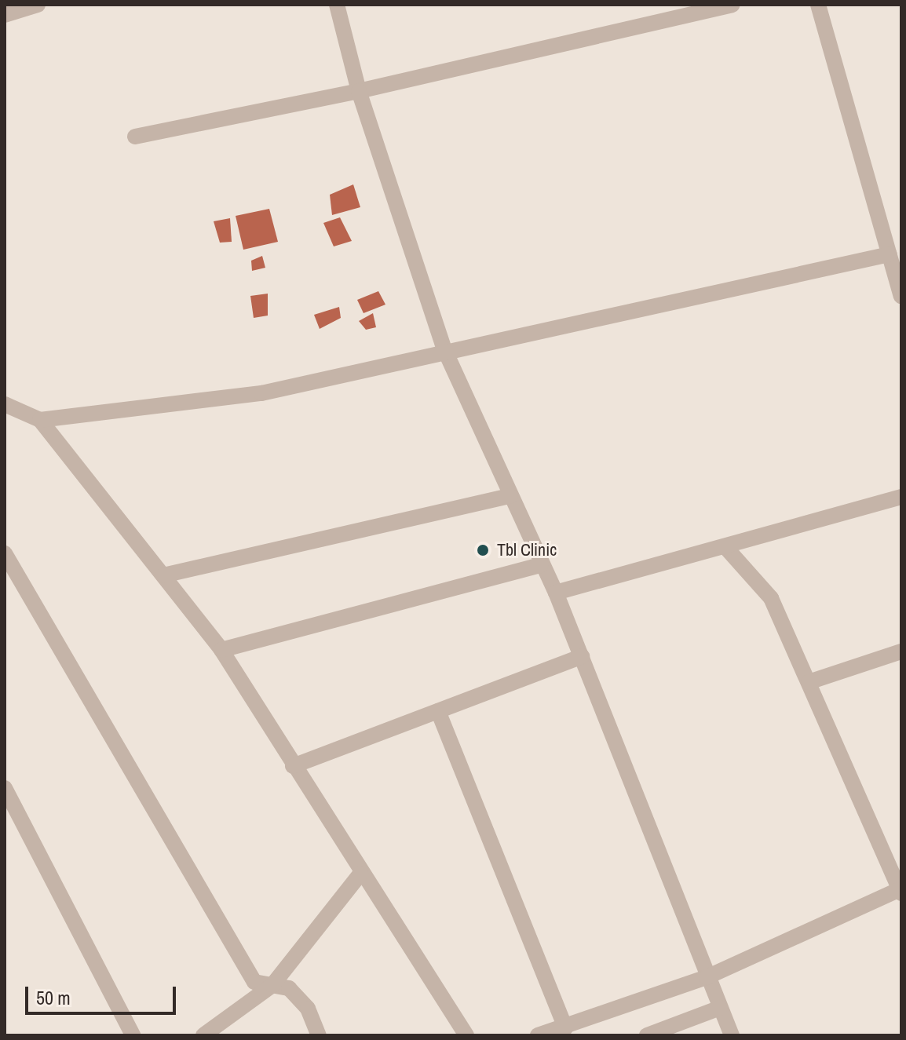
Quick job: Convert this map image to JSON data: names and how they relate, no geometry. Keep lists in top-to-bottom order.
{
  "places": ["Tbl Clinic"],
  "scale_bar": "50 m"
}
